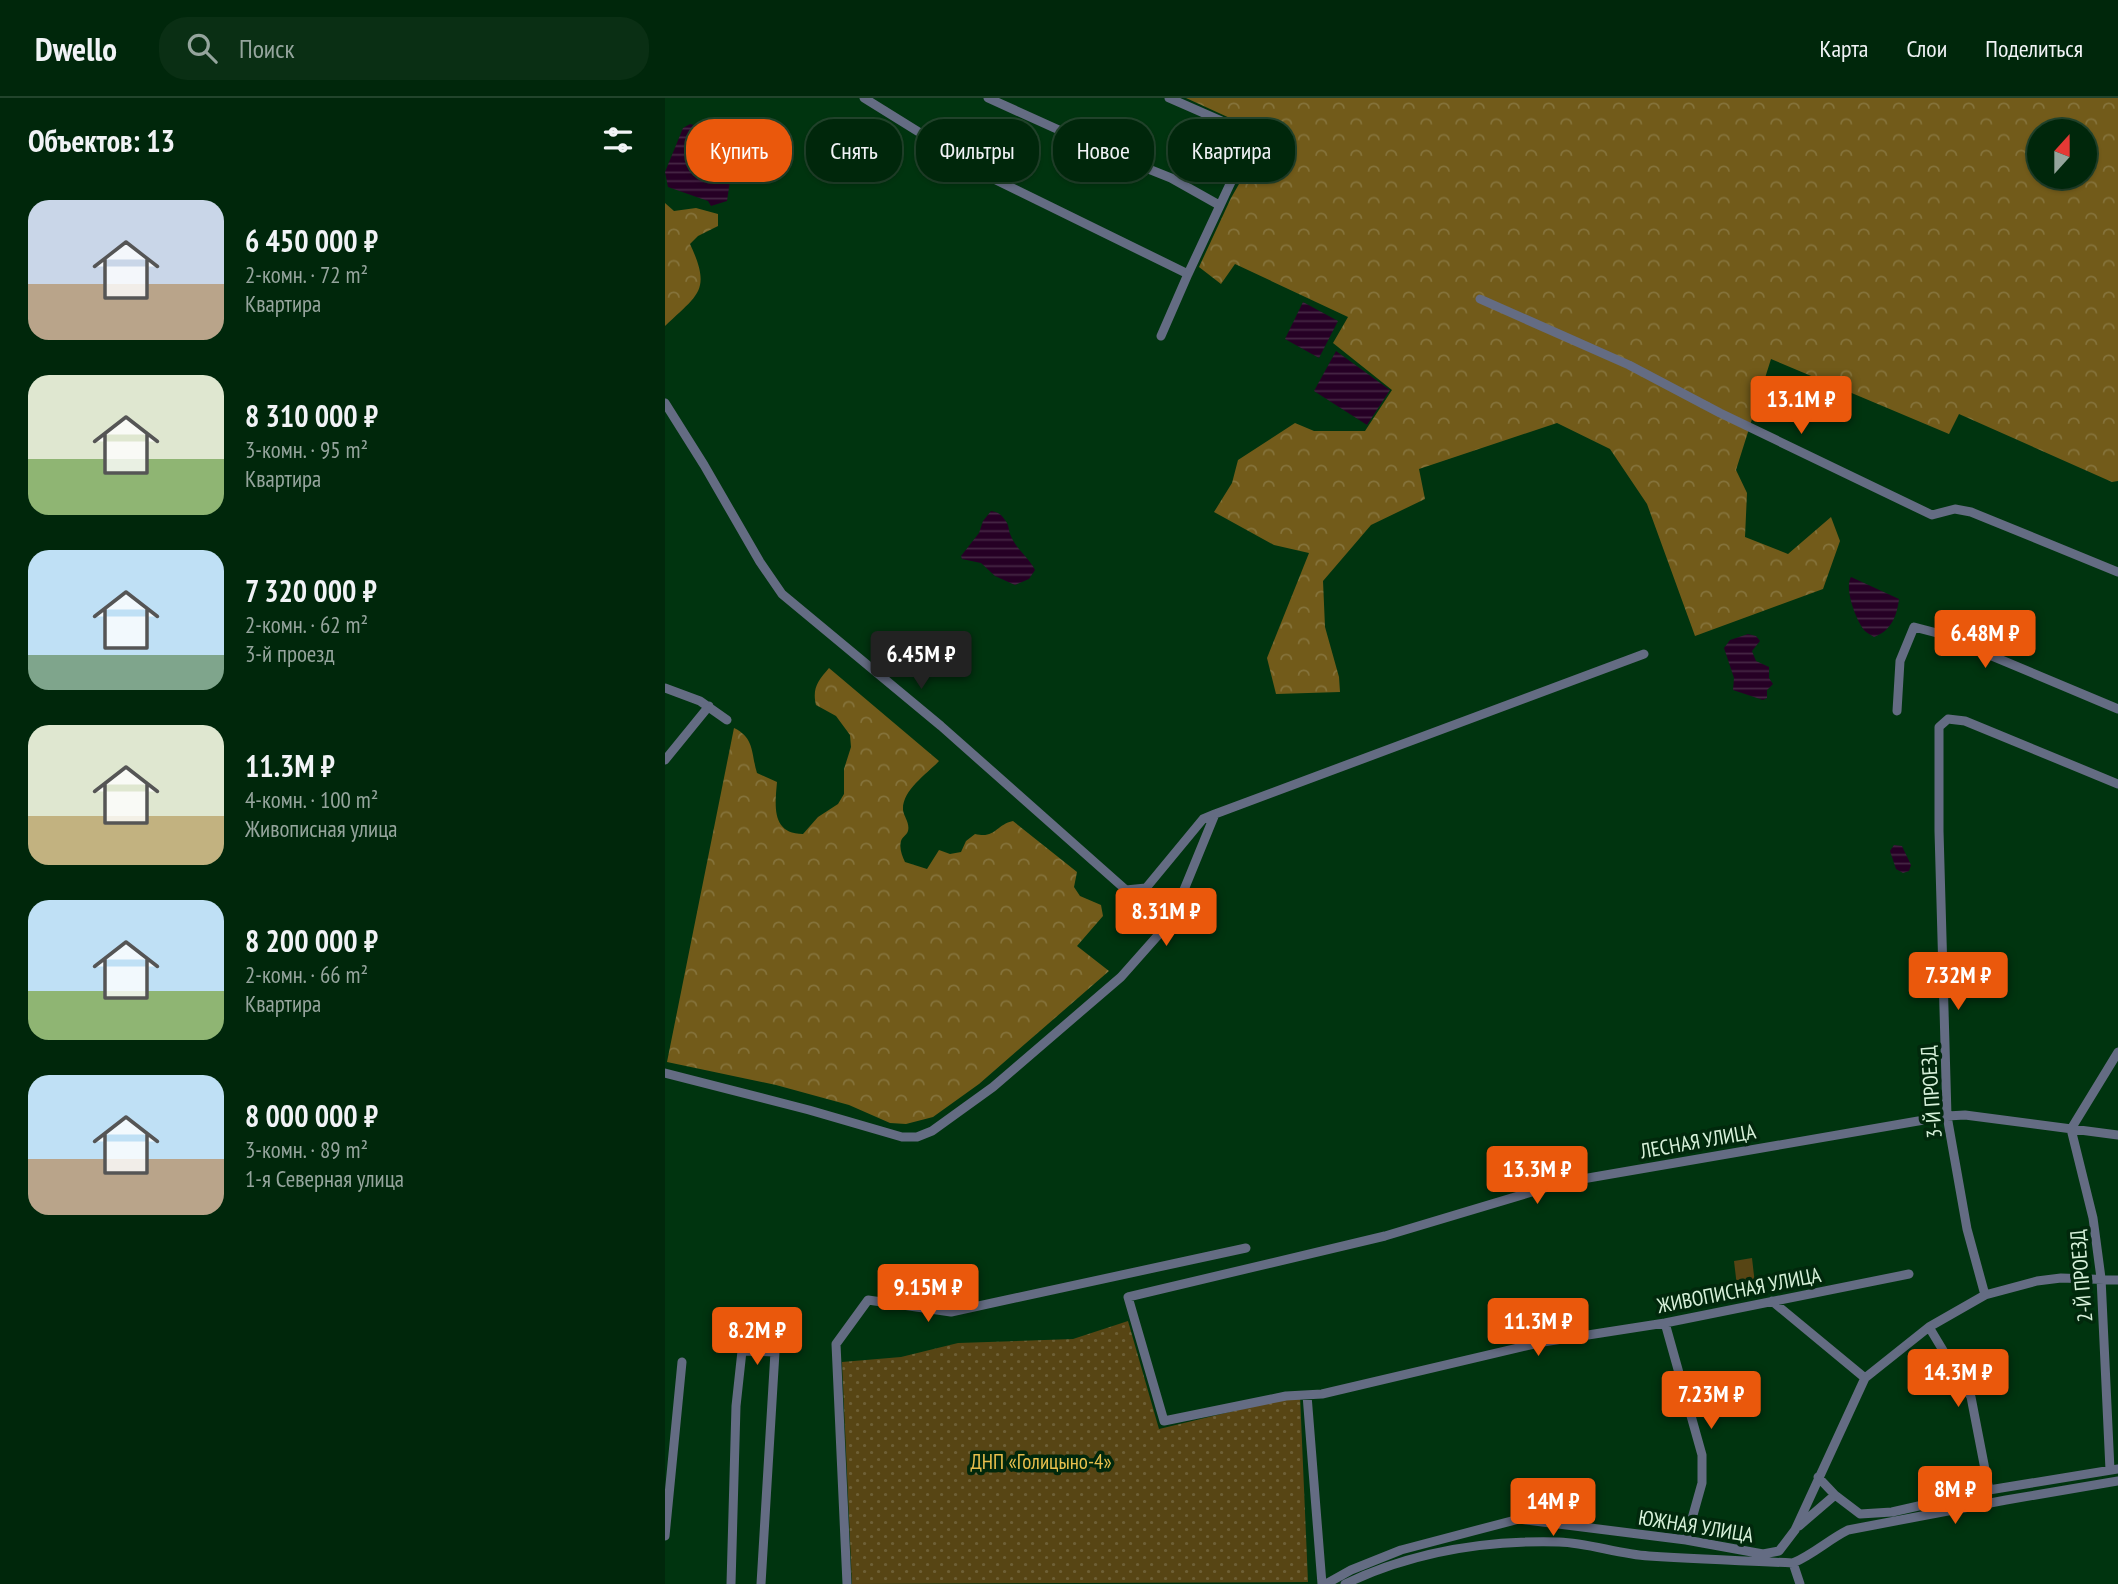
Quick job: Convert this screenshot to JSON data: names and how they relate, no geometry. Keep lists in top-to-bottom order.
{
  "streets": {
    "street": [
      "3-Й ПРОЕЗД",
      "ЛЕСНАЯ УЛИЦА",
      "2-Й ПРОЕЗД",
      "ЖИВОПИСНАЯ УЛИЦА",
      "ЮЖНАЯ УЛИЦА"
    ]
  },
  "crossings": [
    ["3-Й ПРОЕЗД", "ЛЕСНАЯ УЛИЦА"],
    ["ЛЕСНАЯ УЛИЦА", "2-Й ПРОЕЗД"],
    ["ЛЕСНАЯ УЛИЦА", "ЖИВОПИСНАЯ УЛИЦА"]
  ],
  "parks": ["ДНП «Голицыно-4»"],
  "north": "top",
  "page": {
    "header": "Dwello",
    "search": "Поиск",
    "nav": ["Карта", "Слои", "Поделиться"],
    "heading": "Объектов: 13",
    "chip": [
      "Купить",
      "Снять",
      "Фильтры",
      "Новое",
      "Квартира"
    ],
    "list": [
      {
        "name": "6 450 000 ₽",
        "note": "2-комн. · 72 m² · Квартира"
      },
      {
        "name": "8 310 000 ₽",
        "note": "3-комн. · 95 m² · Квартира"
      },
      {
        "name": "7 320 000 ₽",
        "note": "2-комн. · 62 m² · 3-й проезд"
      },
      {
        "name": "11.3M ₽",
        "note": "4-комн. · 100 m² · Живописная улица"
      },
      {
        "name": "8 200 000 ₽",
        "note": "2-комн. · 66 m² · Квартира"
      },
      {
        "name": "8 000 000 ₽",
        "note": "3-комн. · 89 m² · 1-я Северная улица"
      }
    ],
    "price": [
      "13.1M ₽",
      "6.48M ₽",
      "6.45M ₽",
      "8.31M ₽",
      "7.32M ₽",
      "13.3M ₽",
      "9.15M ₽",
      "11.3M ₽",
      "8.2M ₽",
      "14.3M ₽",
      "7.23M ₽",
      "8M ₽",
      "14M ₽"
    ]
  }
}
